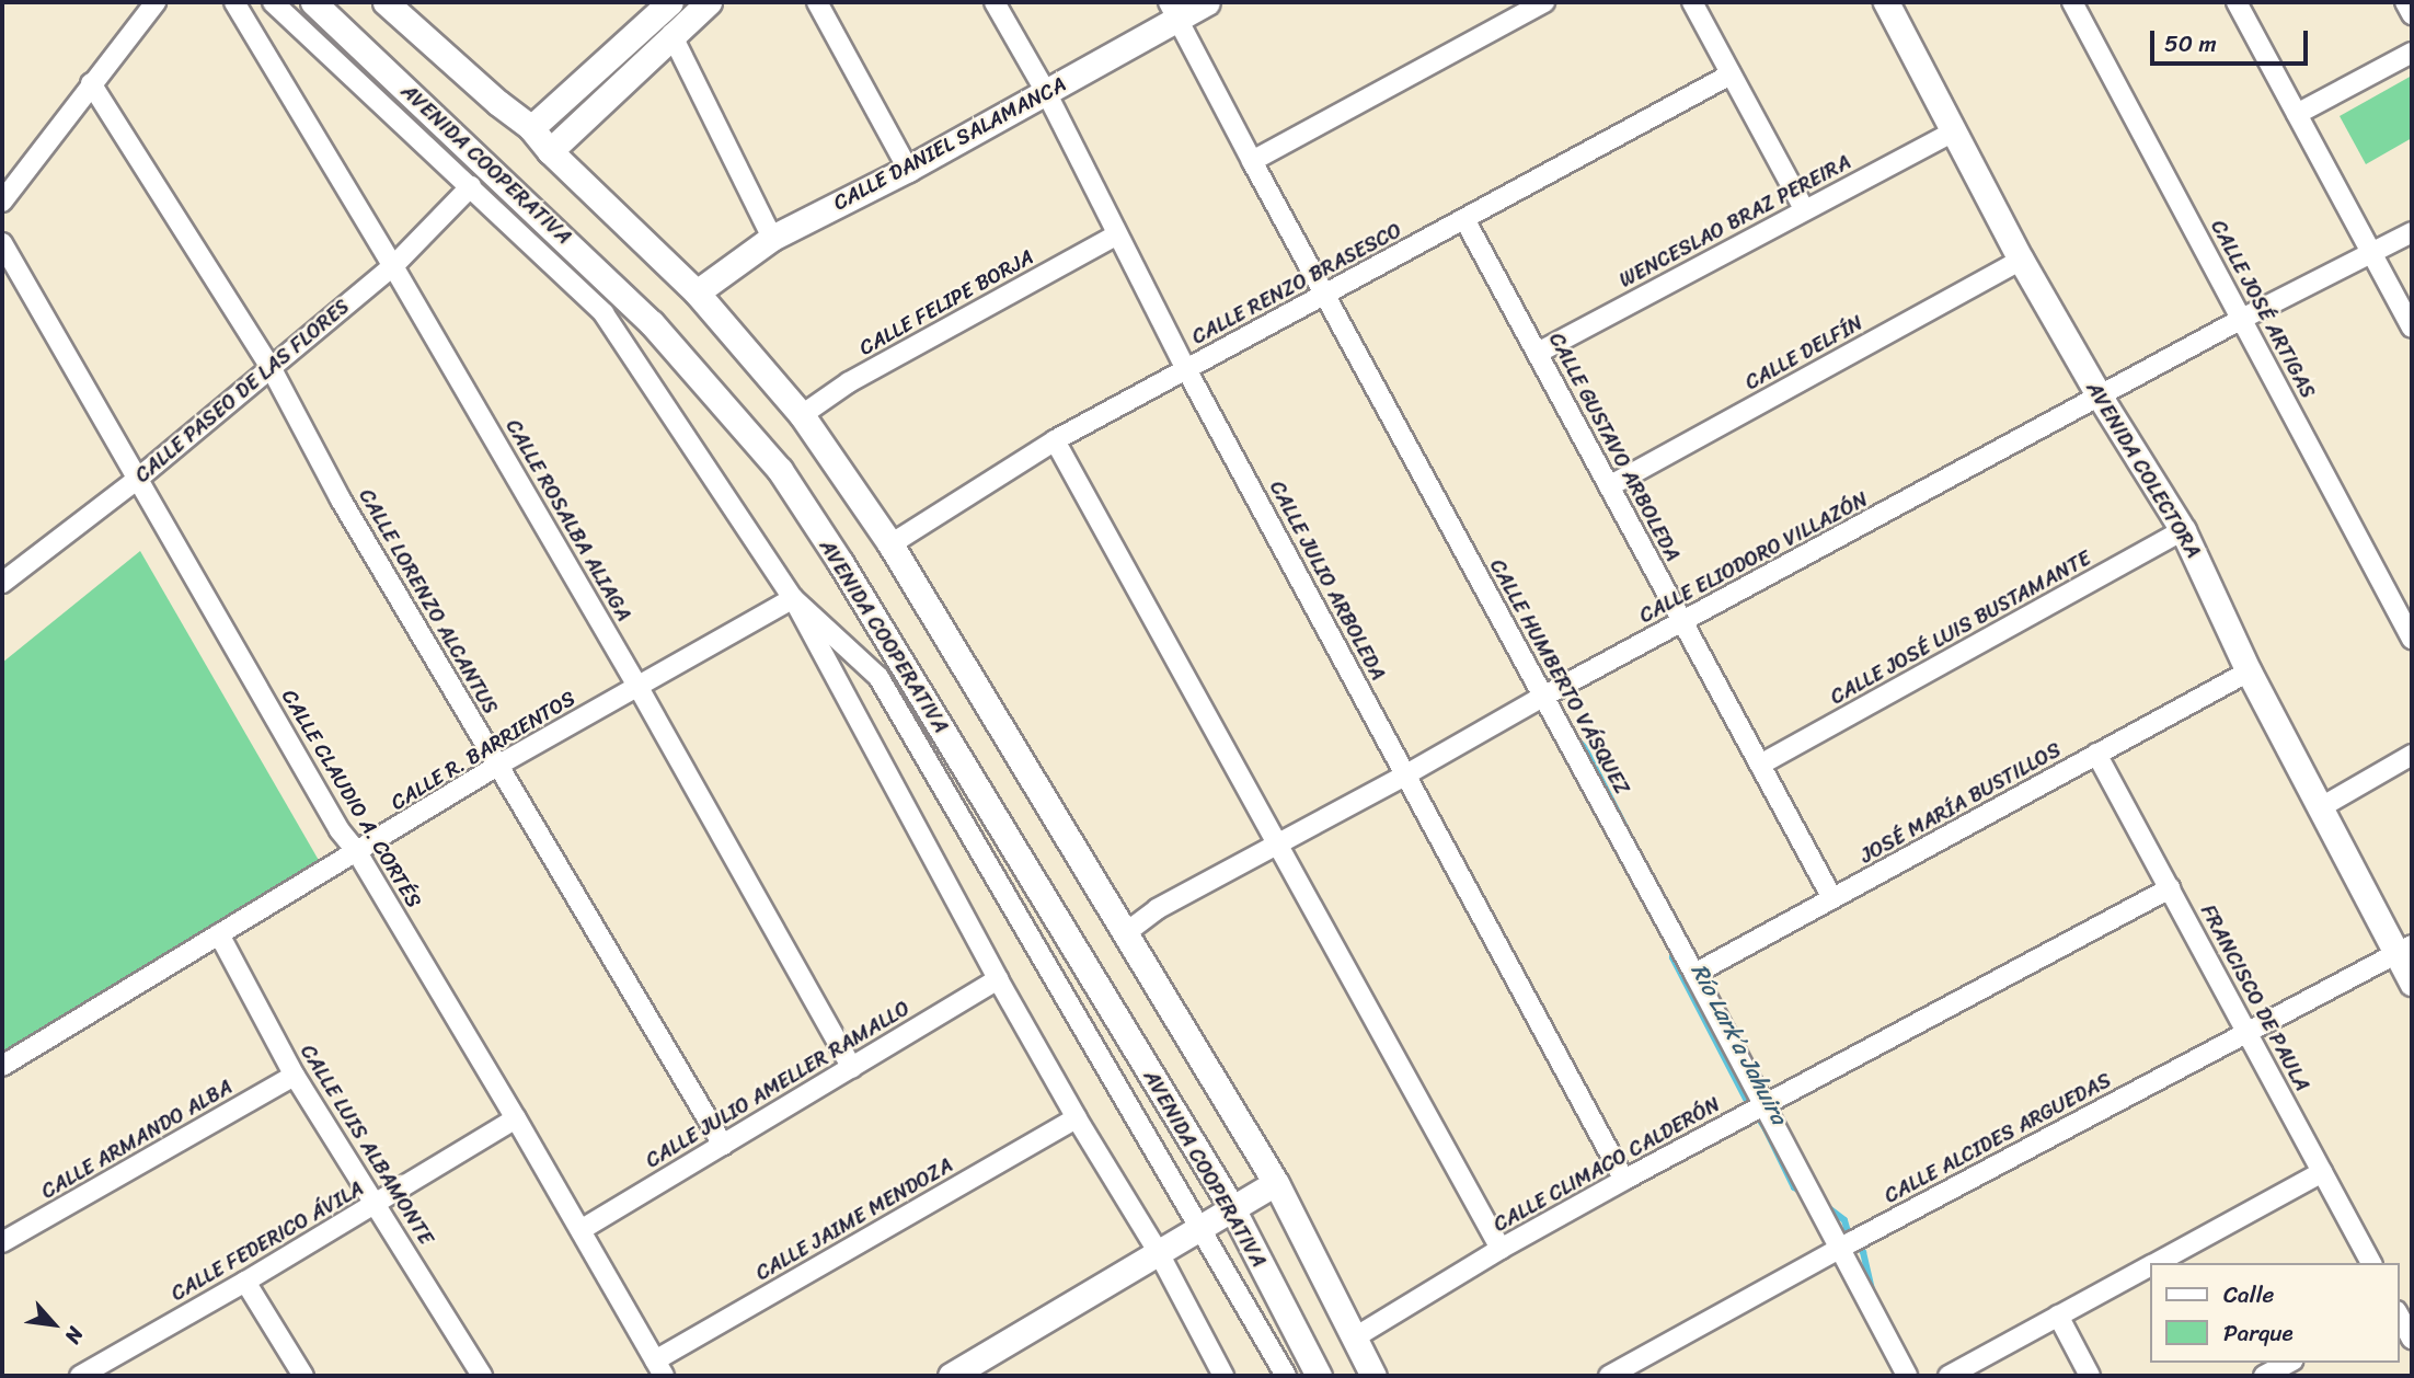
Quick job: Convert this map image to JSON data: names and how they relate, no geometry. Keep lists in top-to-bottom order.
{
  "streets": {
    "street": [
      "CALLE DANIEL SALAMANCA",
      "AVENIDA COOPERATIVA",
      "WENCESLAO BRAZ PEREIRA",
      "CALLE RENZO BRASESCO",
      "CALLE FELIPE BORJA",
      "CALLE JOSÉ ARTIGAS",
      "CALLE DELFÍN",
      "CALLE PASEO DE LAS FLORES",
      "CALLE GUSTAVO ARBOLEDA",
      "AVENIDA COLECTORA",
      "CALLE ROSALBA ALIAGA",
      "CALLE ELIODORO VILLAZÓN",
      "CALLE JULIO ARBOLEDA",
      "CALLE LORENZO ALCANTUS",
      "CALLE JOSÉ LUIS BUSTAMANTE",
      "CALLE HUMBERTO VÁSQUEZ",
      "CALLE R. BARRIENTOS",
      "CALLE CLAUDIO A. CORTÉS",
      "JOSÉ MARÍA BUSTILLOS",
      "FRANCISCO DE PAULA",
      "CALLE JULIO AMELLER RAMALLO",
      "CALLE ALCIDES ARGUEDAS",
      "CALLE ARMANDO ALBA",
      "CALLE LUIS ALBAMONTE",
      "CALLE CLIMACO CALDERÓN",
      "CALLE JAIME MENDOZA",
      "CALLE FEDERICO ÁVILA"
    ]
  },
  "crossings": [
    ["CALLE DANIEL SALAMANCA", "CALLE JULIO ARBOLEDA"],
    ["CALLE DANIEL SALAMANCA", "CALLE HUMBERTO VÁSQUEZ"],
    ["WENCESLAO BRAZ PEREIRA", "CALLE GUSTAVO ARBOLEDA"],
    ["WENCESLAO BRAZ PEREIRA", "AVENIDA COLECTORA"],
    ["CALLE RENZO BRASESCO", "CALLE GUSTAVO ARBOLEDA"],
    ["CALLE RENZO BRASESCO", "CALLE JULIO ARBOLEDA"],
    ["CALLE RENZO BRASESCO", "CALLE HUMBERTO VÁSQUEZ"],
    ["CALLE FELIPE BORJA", "CALLE JULIO ARBOLEDA"],
    ["CALLE JOSÉ ARTIGAS", "CALLE ELIODORO VILLAZÓN"],
    ["CALLE DELFÍN", "CALLE GUSTAVO ARBOLEDA"],
    ["CALLE DELFÍN", "AVENIDA COLECTORA"],
    ["CALLE PASEO DE LAS FLORES", "CALLE ROSALBA ALIAGA"],
    ["CALLE PASEO DE LAS FLORES", "CALLE LORENZO ALCANTUS"],
    ["CALLE PASEO DE LAS FLORES", "CALLE CLAUDIO A. CORTÉS"],
    ["CALLE GUSTAVO ARBOLEDA", "CALLE ELIODORO VILLAZÓN"],
    ["CALLE GUSTAVO ARBOLEDA", "CALLE JOSÉ LUIS BUSTAMANTE"],
    ["CALLE GUSTAVO ARBOLEDA", "JOSÉ MARÍA BUSTILLOS"],
    ["AVENIDA COLECTORA", "CALLE ELIODORO VILLAZÓN"],
    ["AVENIDA COLECTORA", "CALLE JOSÉ LUIS BUSTAMANTE"],
    ["AVENIDA COLECTORA", "JOSÉ MARÍA BUSTILLOS"],
    ["AVENIDA COLECTORA", "CALLE ALCIDES ARGUEDAS"],
    ["CALLE ROSALBA ALIAGA", "CALLE R. BARRIENTOS"],
    ["CALLE ROSALBA ALIAGA", "CALLE JULIO AMELLER RAMALLO"],
    ["CALLE ELIODORO VILLAZÓN", "CALLE JULIO ARBOLEDA"],
    ["CALLE ELIODORO VILLAZÓN", "CALLE HUMBERTO VÁSQUEZ"],
    ["CALLE JULIO ARBOLEDA", "CALLE CLIMACO CALDERÓN"],
    ["CALLE LORENZO ALCANTUS", "CALLE R. BARRIENTOS"],
    ["CALLE LORENZO ALCANTUS", "CALLE JULIO AMELLER RAMALLO"],
    ["CALLE HUMBERTO VÁSQUEZ", "JOSÉ MARÍA BUSTILLOS"],
    ["CALLE HUMBERTO VÁSQUEZ", "CALLE ALCIDES ARGUEDAS"],
    ["CALLE HUMBERTO VÁSQUEZ", "CALLE CLIMACO CALDERÓN"],
    ["CALLE R. BARRIENTOS", "CALLE CLAUDIO A. CORTÉS"],
    ["CALLE R. BARRIENTOS", "CALLE LUIS ALBAMONTE"],
    ["CALLE CLAUDIO A. CORTÉS", "CALLE JULIO AMELLER RAMALLO"],
    ["CALLE CLAUDIO A. CORTÉS", "CALLE JAIME MENDOZA"],
    ["CALLE CLAUDIO A. CORTÉS", "CALLE FEDERICO ÁVILA"],
    ["JOSÉ MARÍA BUSTILLOS", "FRANCISCO DE PAULA"],
    ["FRANCISCO DE PAULA", "CALLE ALCIDES ARGUEDAS"],
    ["FRANCISCO DE PAULA", "CALLE CLIMACO CALDERÓN"],
    ["CALLE ARMANDO ALBA", "CALLE LUIS ALBAMONTE"],
    ["CALLE LUIS ALBAMONTE", "CALLE FEDERICO ÁVILA"]
  ],
  "water": ["Río Lark’a Jahuira"],
  "legend": ["Calle", "Parque"],
  "scale_bar": "50 m",
  "north": "bottom right"
}
